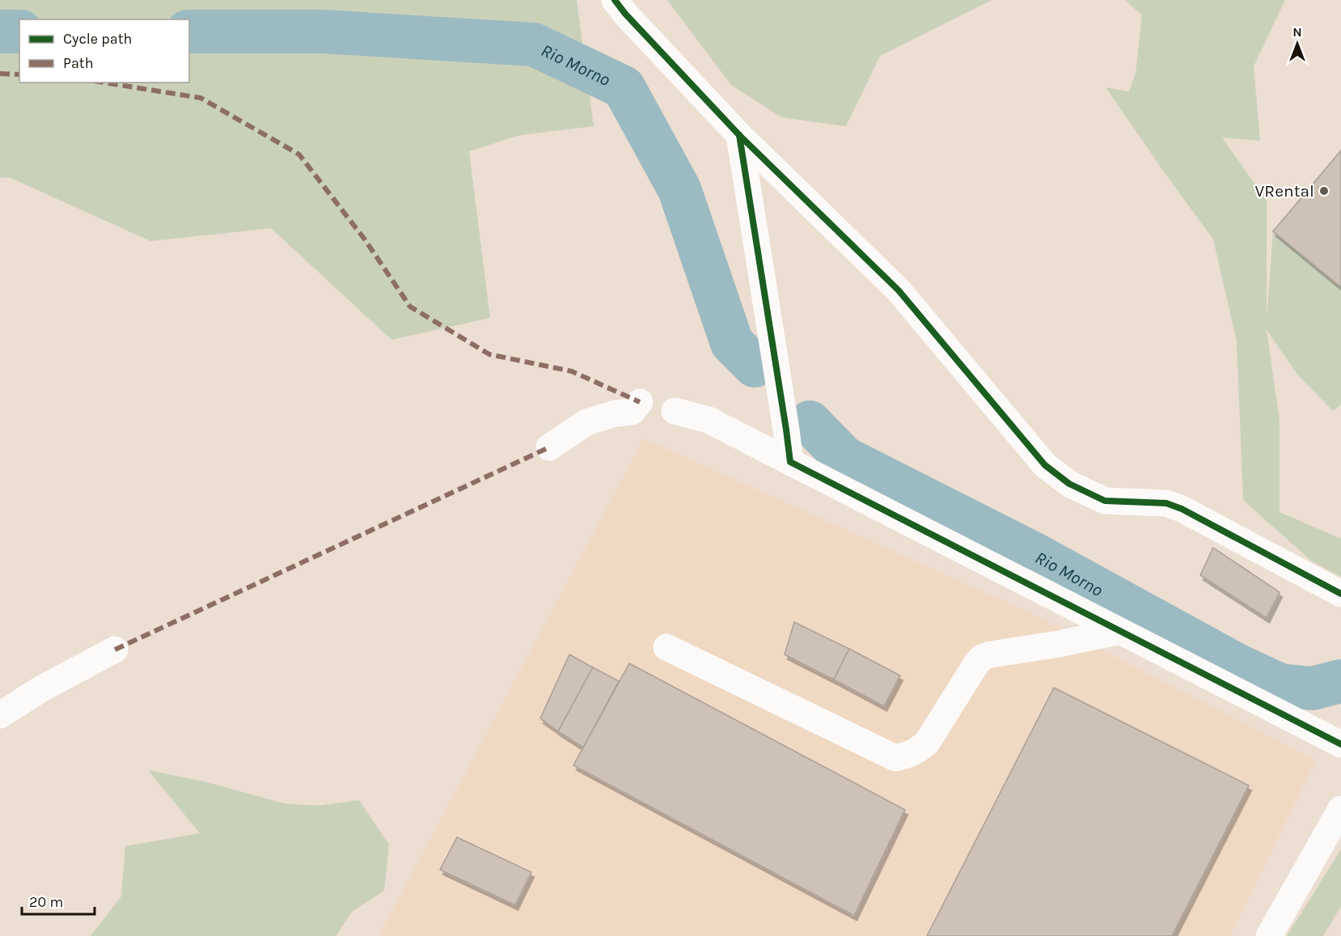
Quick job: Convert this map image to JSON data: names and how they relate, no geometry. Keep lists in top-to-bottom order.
{
  "water": ["Rio Morno"],
  "places": ["VRental"],
  "legend": ["Cycle path", "Path"],
  "scale_bar": "20 m",
  "north": "top"
}
